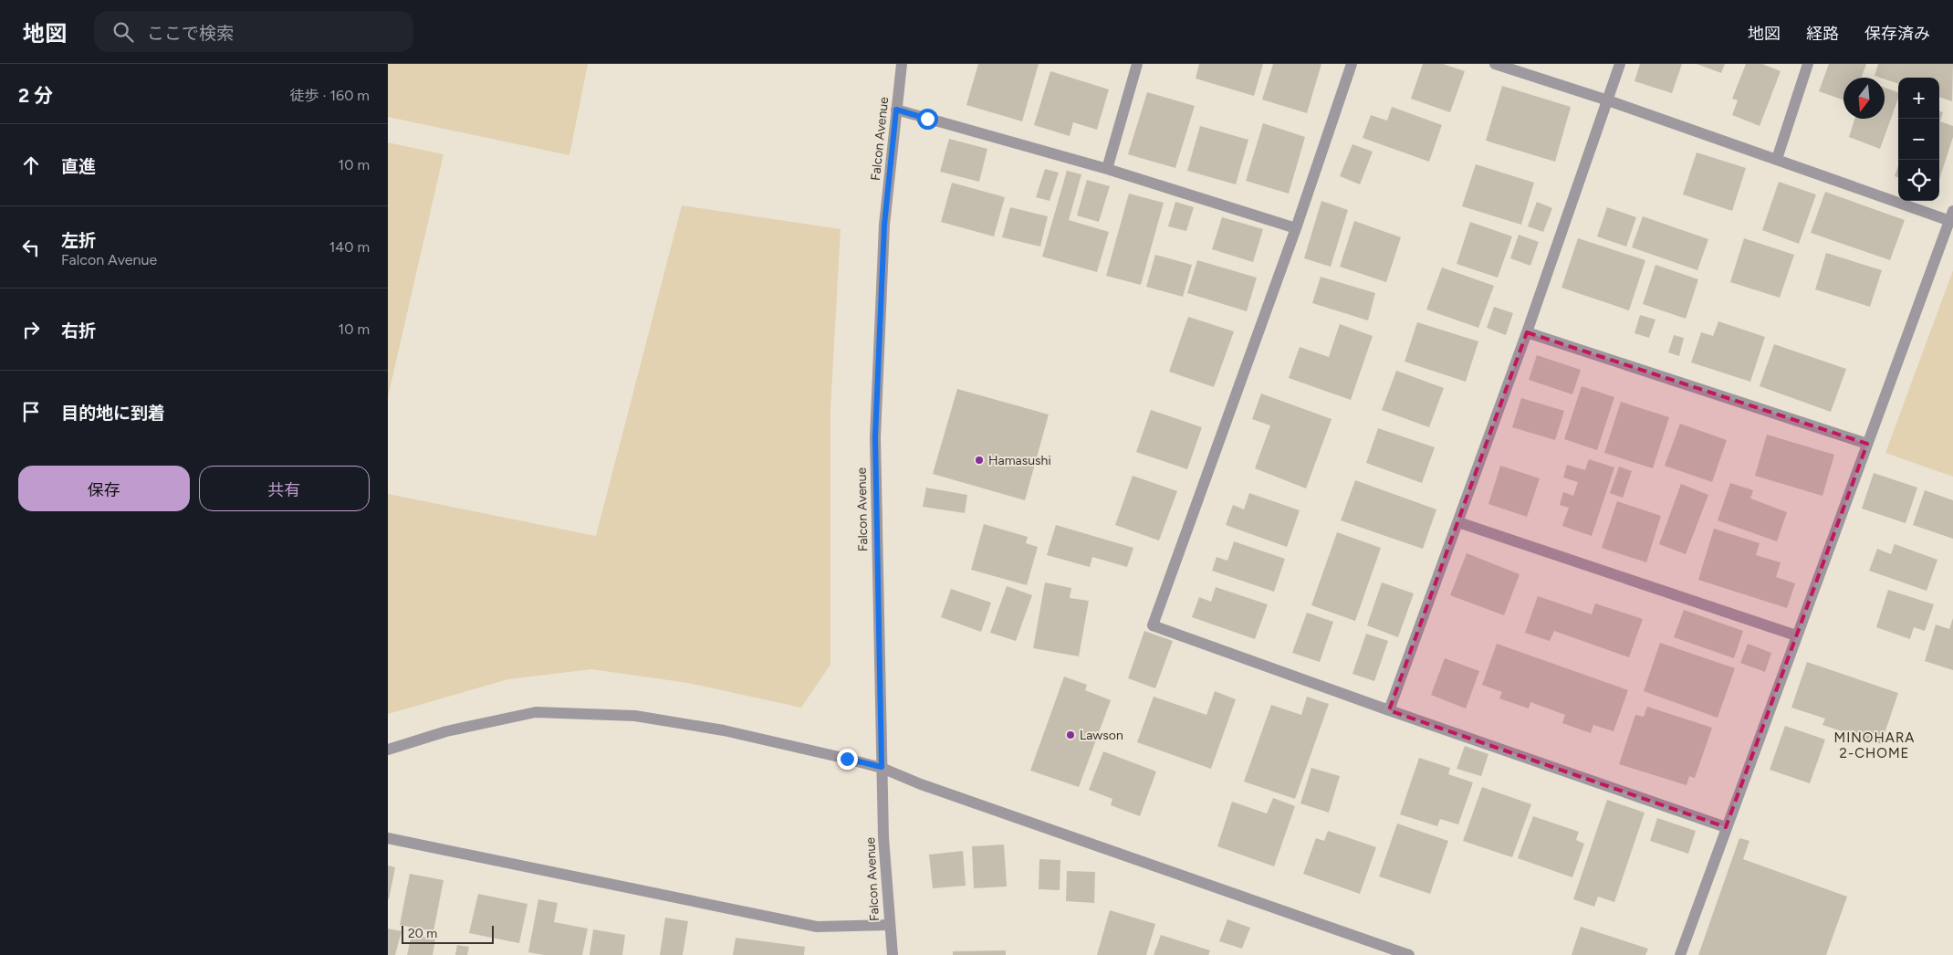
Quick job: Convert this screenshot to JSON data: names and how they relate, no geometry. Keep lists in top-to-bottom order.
{
  "streets": {
    "street": ["Falcon Avenue"]
  },
  "districts": ["MINOHARA 2-CHOME"],
  "places": ["Hamasushi", "Lawson"],
  "scale_bar": "20 m",
  "north": "bottom",
  "page": {
    "header": "地図",
    "search": "ここで検索",
    "nav": ["地図", "経路", "保存済み"],
    "heading": ["2 分", "徒歩 · 160 m"],
    "map_buttons": ["+", "−"],
    "list": [
      ["直進", "10 m"],
      ["左折", "Falcon Avenue", "140 m"],
      ["右折", "10 m"],
      "目的地に到着"
    ],
    "buttons": ["保存", "共有"],
    "scale": "20 m"
  }
}
